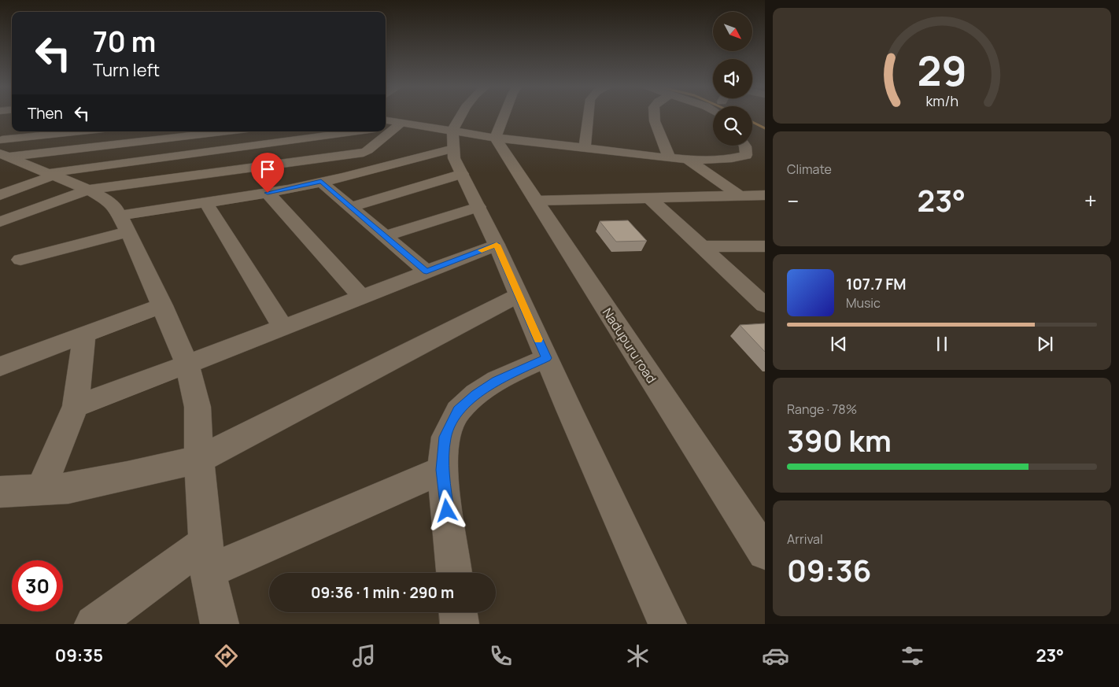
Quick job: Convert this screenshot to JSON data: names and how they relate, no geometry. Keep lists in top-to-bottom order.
{
  "streets": {
    "street": ["Nadupuru road"]
  },
  "north": "bottom right",
  "page": {
    "turn": ["70 m", "Turn left"],
    "then": "Then",
    "tile": [
      "Climate",
      ["Range · 78%", "390 km"],
      ["Arrival", "09:36"]
    ],
    "heat": ["−", "23°", "+"],
    "song": ["107.7 FM", "Music"],
    "limit": "30",
    "trip": "09:36 · 1 min · 290 m",
    "tabs": ["09:35", "23°"],
    "gauge": ["29", "km/h"]
  }
}
